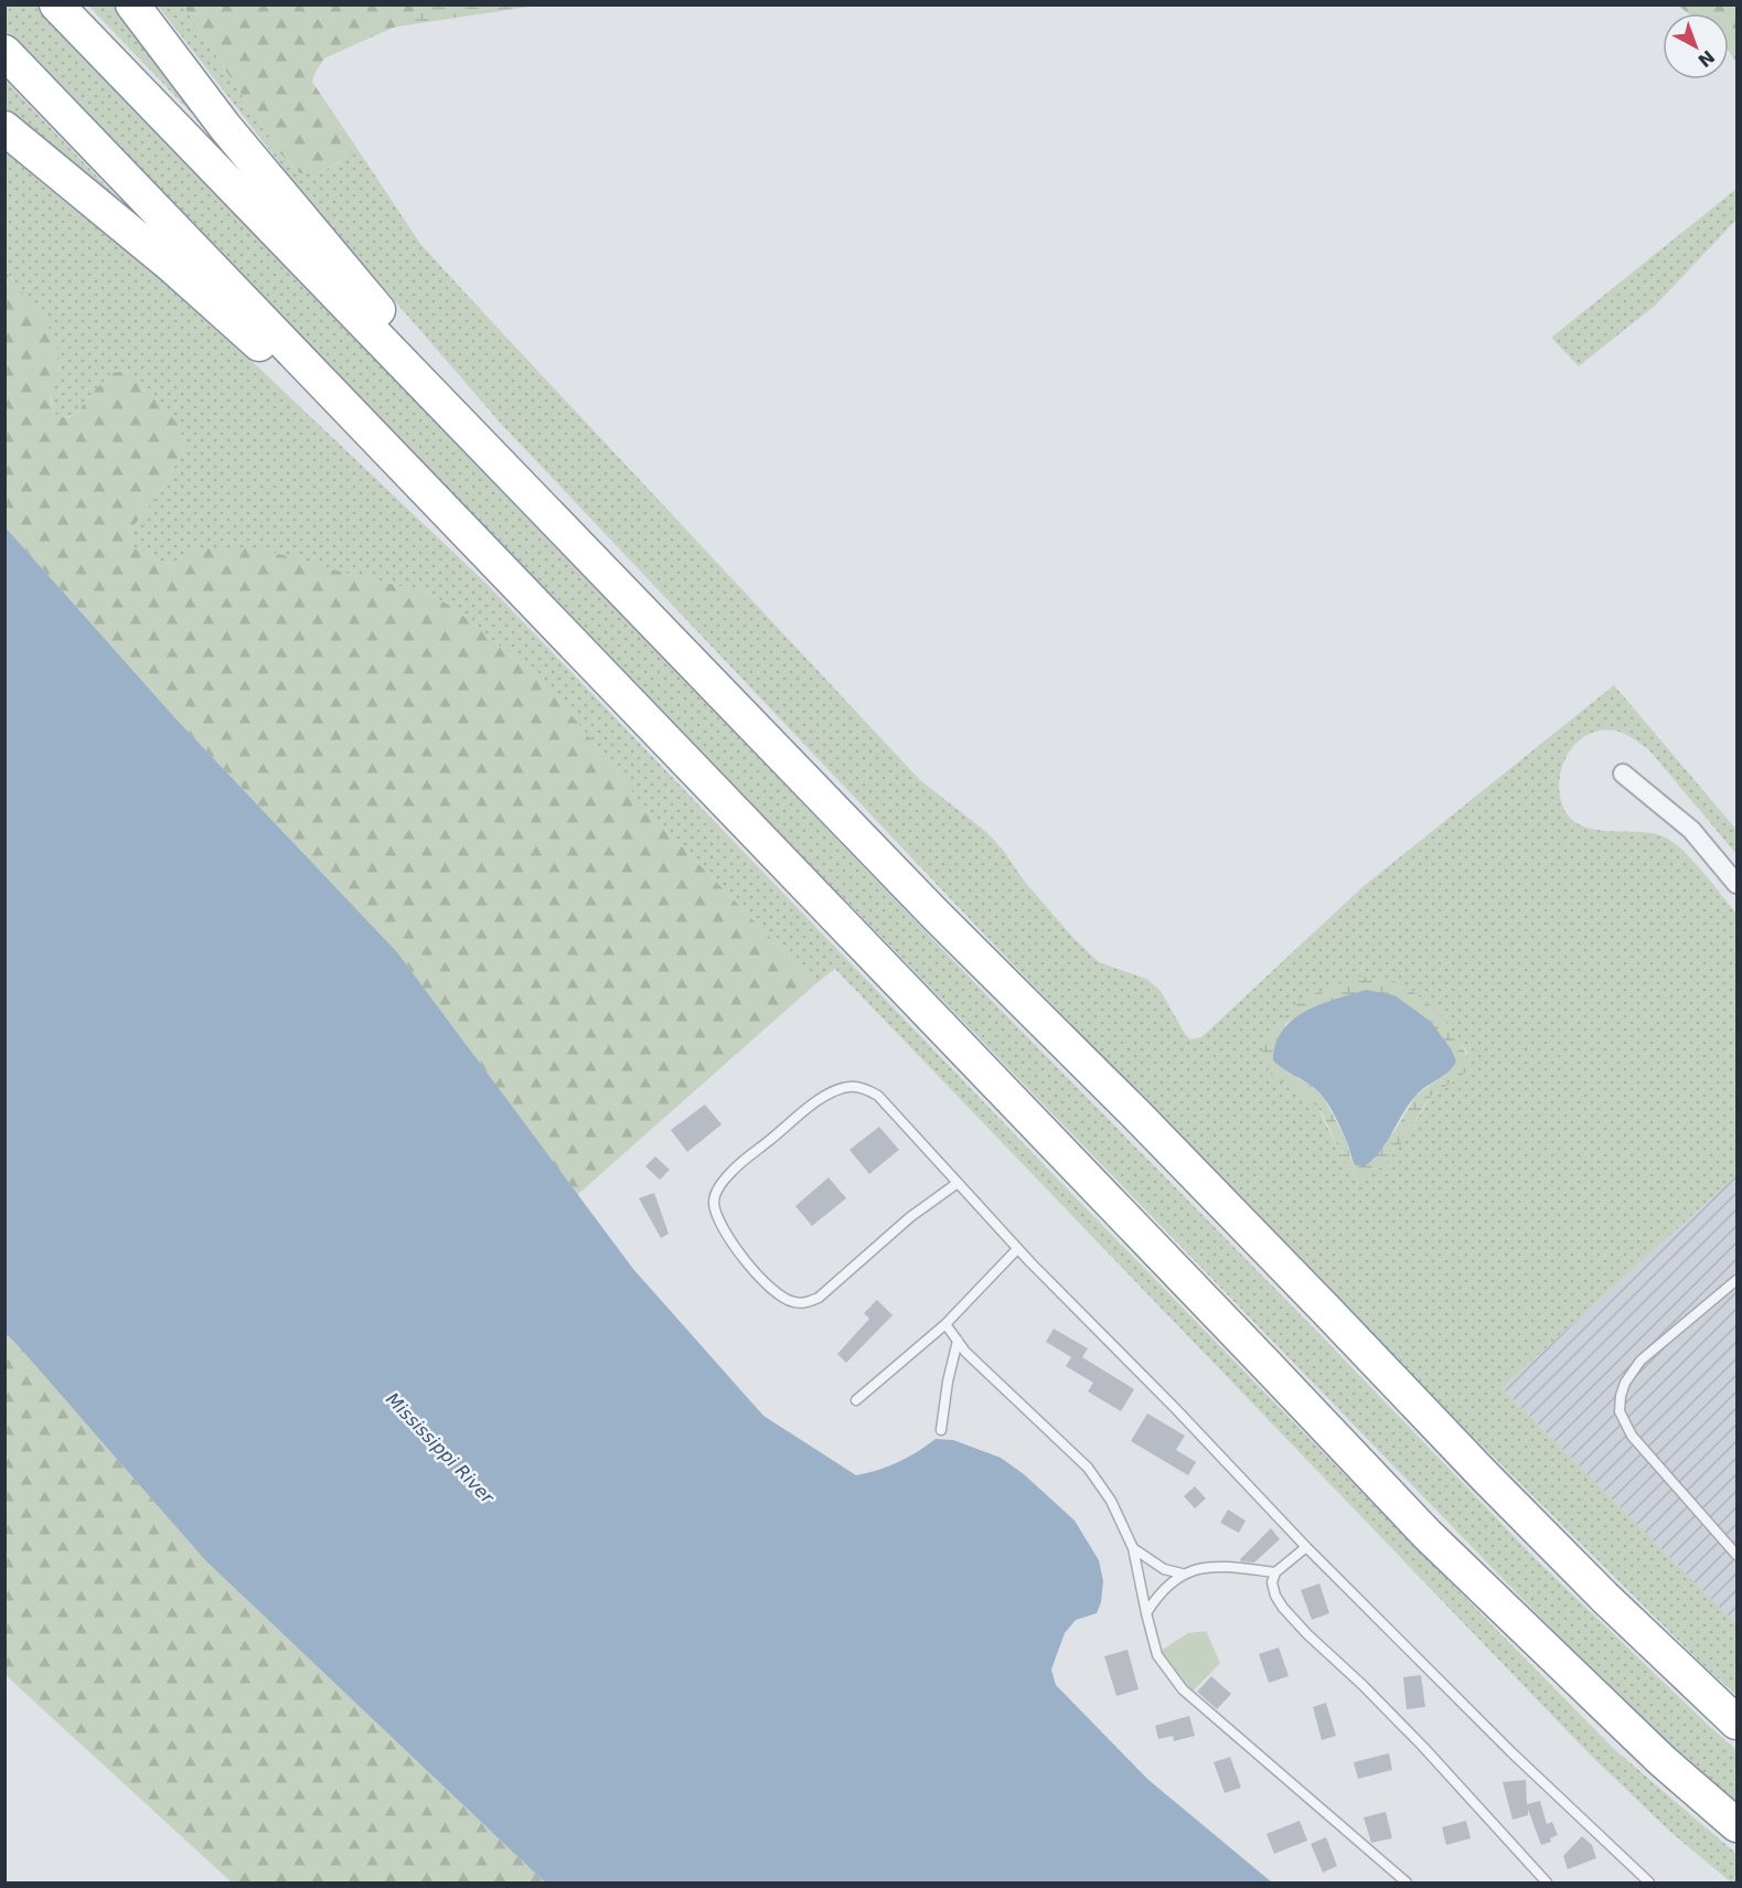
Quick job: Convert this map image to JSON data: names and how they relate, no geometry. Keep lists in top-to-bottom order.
{
  "water": ["Mississippi River"],
  "north": "bottom right"
}
